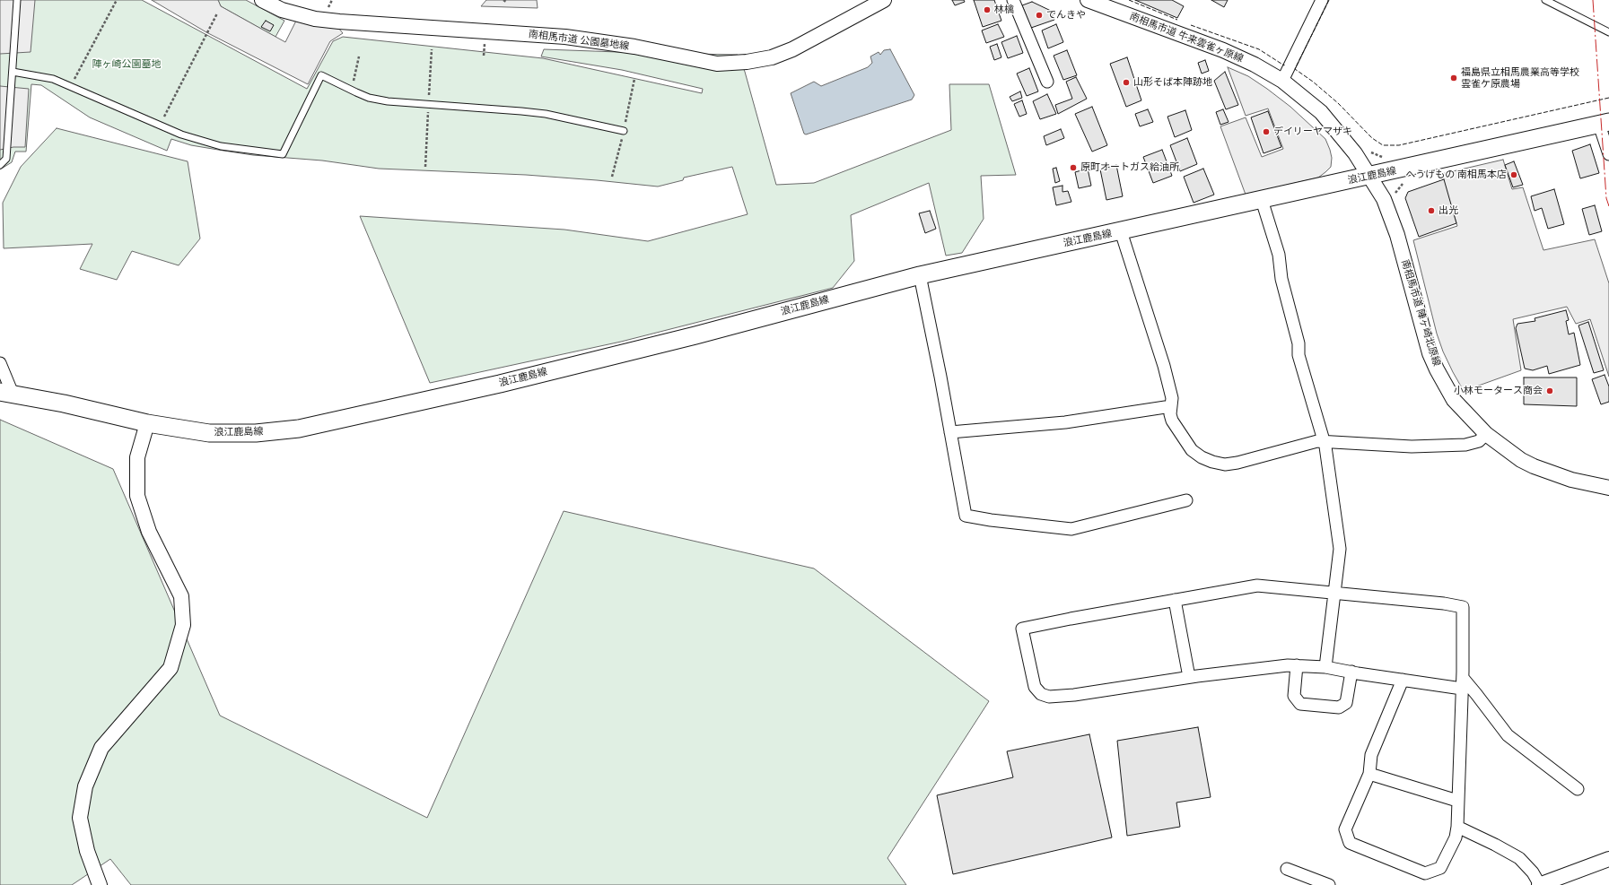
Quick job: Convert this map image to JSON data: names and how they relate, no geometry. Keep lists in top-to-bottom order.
{
  "streets": {
    "main road": ["浪江鹿島線"],
    "street": ["南相馬市道 牛来雲雀ヶ原線", "南相馬市道 公園墓地線", "南相馬市道 陣ヶ崎北原線"]
  },
  "crossings": [
    ["南相馬市道 牛来雲雀ヶ原線", "浪江鹿島線"],
    ["南相馬市道 牛来雲雀ヶ原線", "南相馬市道 陣ヶ崎北原線"],
    ["浪江鹿島線", "南相馬市道 陣ヶ崎北原線"]
  ],
  "parks": ["陣ヶ崎公園墓地"],
  "places": [
    "林檎",
    "でんきや",
    "福島県立相馬農業高等学校 雲雀ケ原農場",
    "山形そば本陣跡地",
    "デイリーヤマザキ",
    "原町オートガス給油所",
    "へうげもの 南相馬本店",
    "出光",
    "小林モータース商会"
  ]
}
